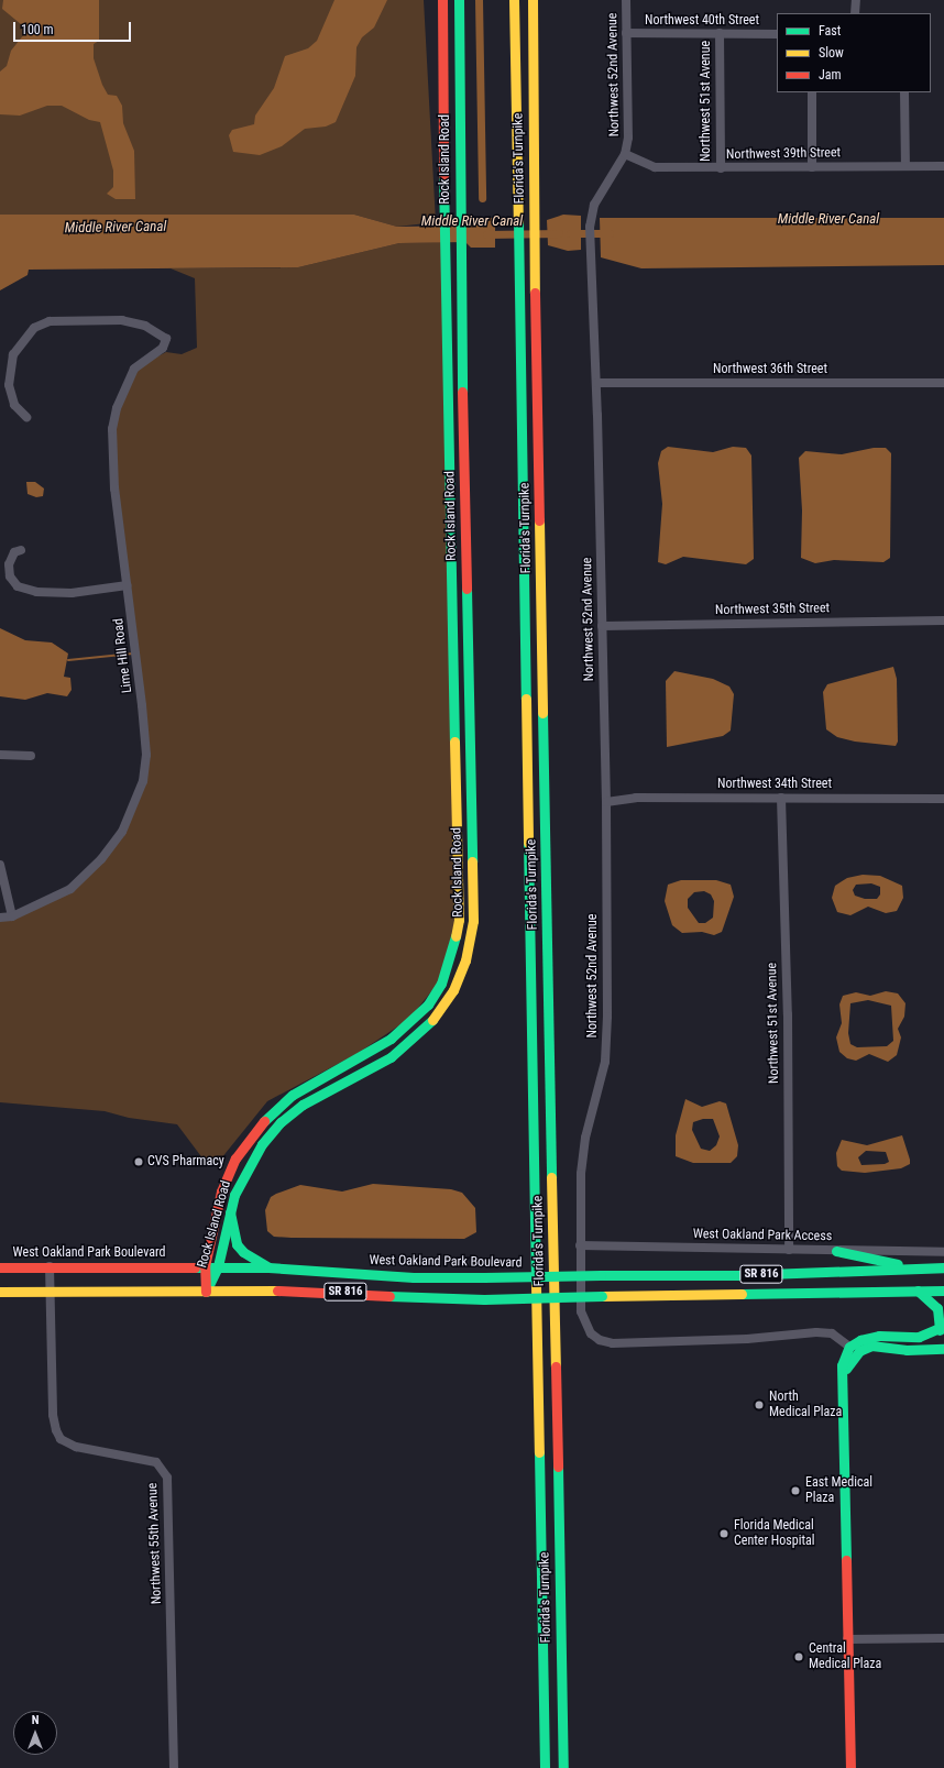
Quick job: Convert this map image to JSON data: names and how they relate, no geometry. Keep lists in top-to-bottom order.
{
  "streets": {
    "main road": [
      "Florida's Turnpike",
      "Rock Island Road",
      "West Oakland Park Boulevard",
      "SR 816"
    ],
    "street": [
      "Northwest 40th Street",
      "Northwest 52nd Avenue",
      "Northwest 51st Avenue",
      "Northwest 39th Street",
      "Northwest 36th Street",
      "Northwest 35th Street",
      "Lime Hill Road",
      "Northwest 34th Street",
      "West Oakland Park Access",
      "Northwest 55th Avenue"
    ]
  },
  "crossings": [
    ["Northwest 40th Street", "Northwest 52nd Avenue"],
    ["Northwest 40th Street", "Northwest 51st Avenue"],
    ["Northwest 52nd Avenue", "Northwest 39th Street"],
    ["Northwest 52nd Avenue", "Northwest 36th Street"],
    ["Northwest 52nd Avenue", "Northwest 35th Street"],
    ["Northwest 52nd Avenue", "Northwest 34th Street"],
    ["Northwest 52nd Avenue", "West Oakland Park Access"],
    ["Northwest 51st Avenue", "Northwest 39th Street"],
    ["Northwest 51st Avenue", "Northwest 34th Street"],
    ["Northwest 51st Avenue", "West Oakland Park Access"],
    ["Rock Island Road", "West Oakland Park Boulevard"],
    ["Rock Island Road", "SR 816"],
    ["West Oakland Park Boulevard", "Northwest 55th Avenue"],
    ["SR 816", "Northwest 55th Avenue"]
  ],
  "water": ["Middle River Canal"],
  "places": [
    "CVS Pharmacy",
    "North Medical Plaza",
    "East Medical Plaza",
    "Florida Medical Center Hospital",
    "Central Medical Plaza"
  ],
  "legend": ["Fast", "Slow", "Jam"],
  "scale_bar": "100 m",
  "north": "top"
}
